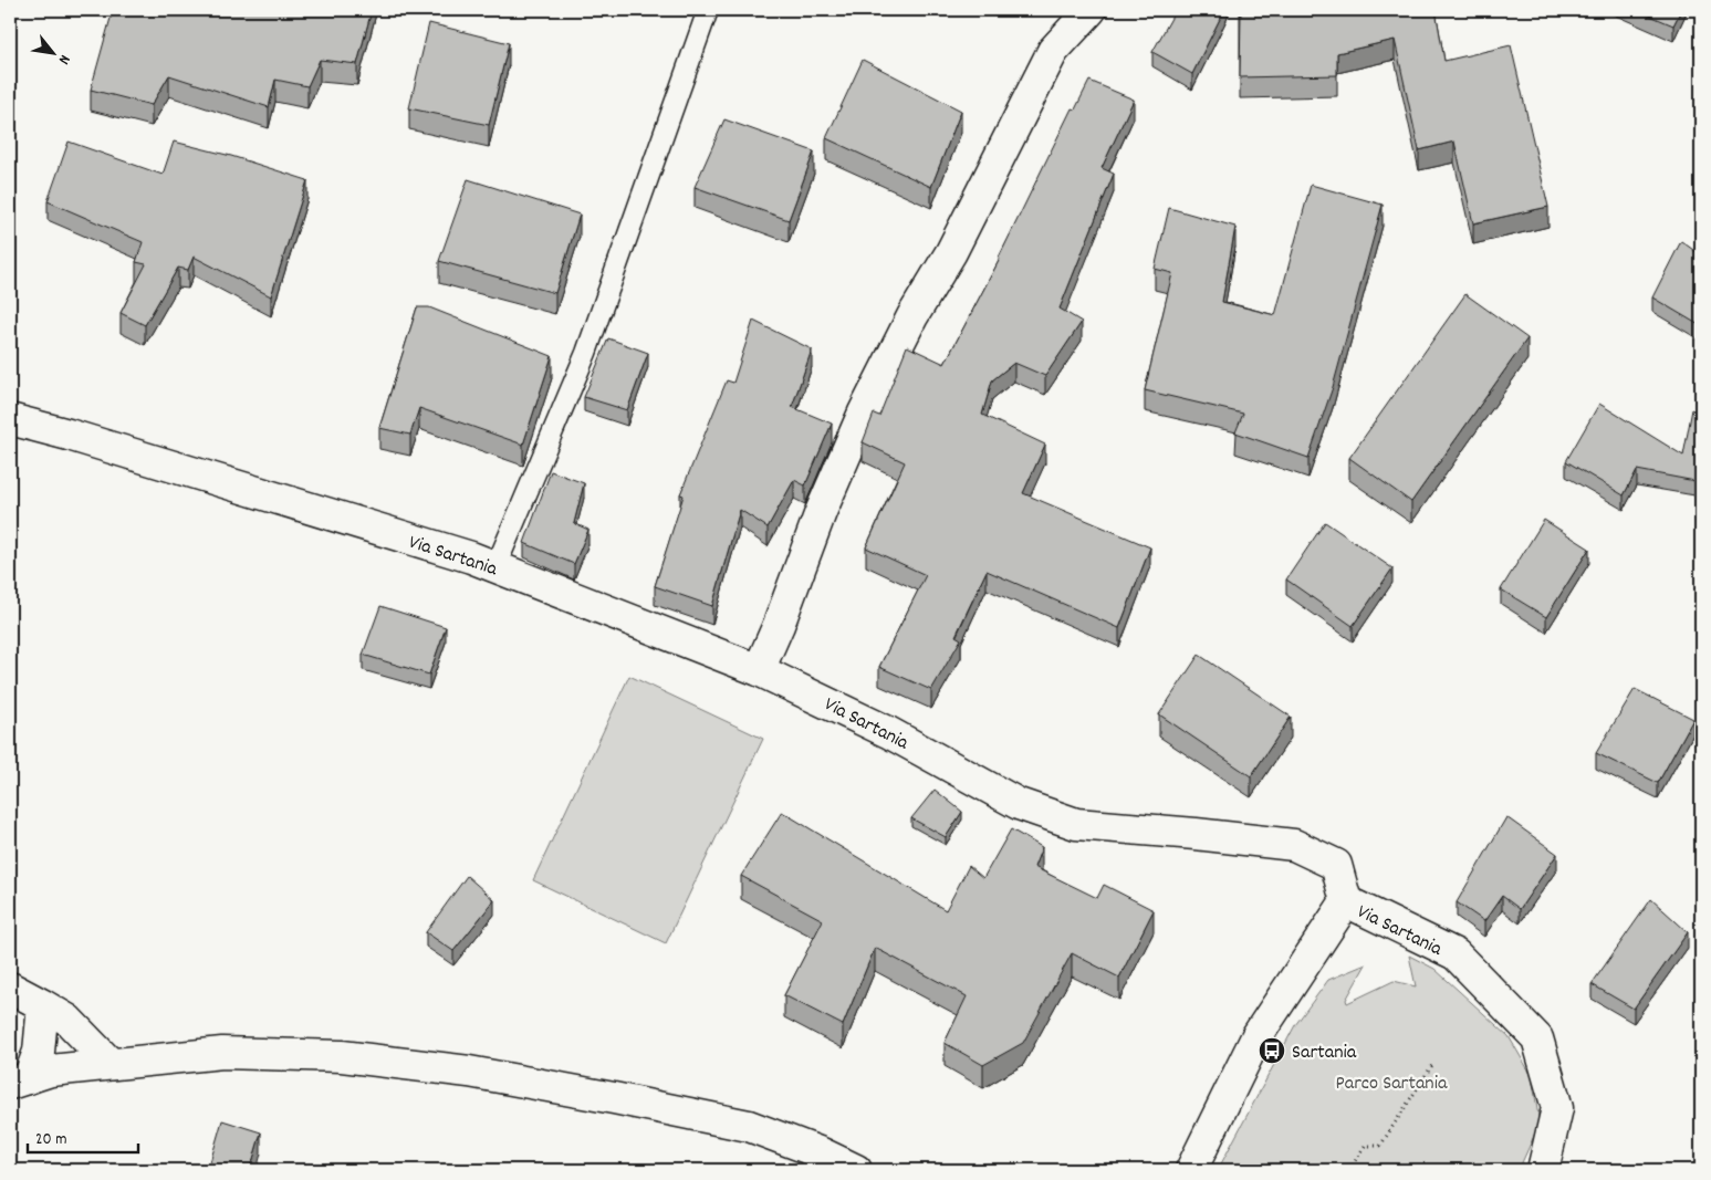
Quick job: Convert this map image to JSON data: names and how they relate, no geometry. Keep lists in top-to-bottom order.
{
  "streets": {
    "street": ["Via Sartania"]
  },
  "parks": ["Parco Sartania"],
  "places": {
    "bus stop": ["Sartania"]
  },
  "scale_bar": "20 m",
  "north": "bottom right"
}
